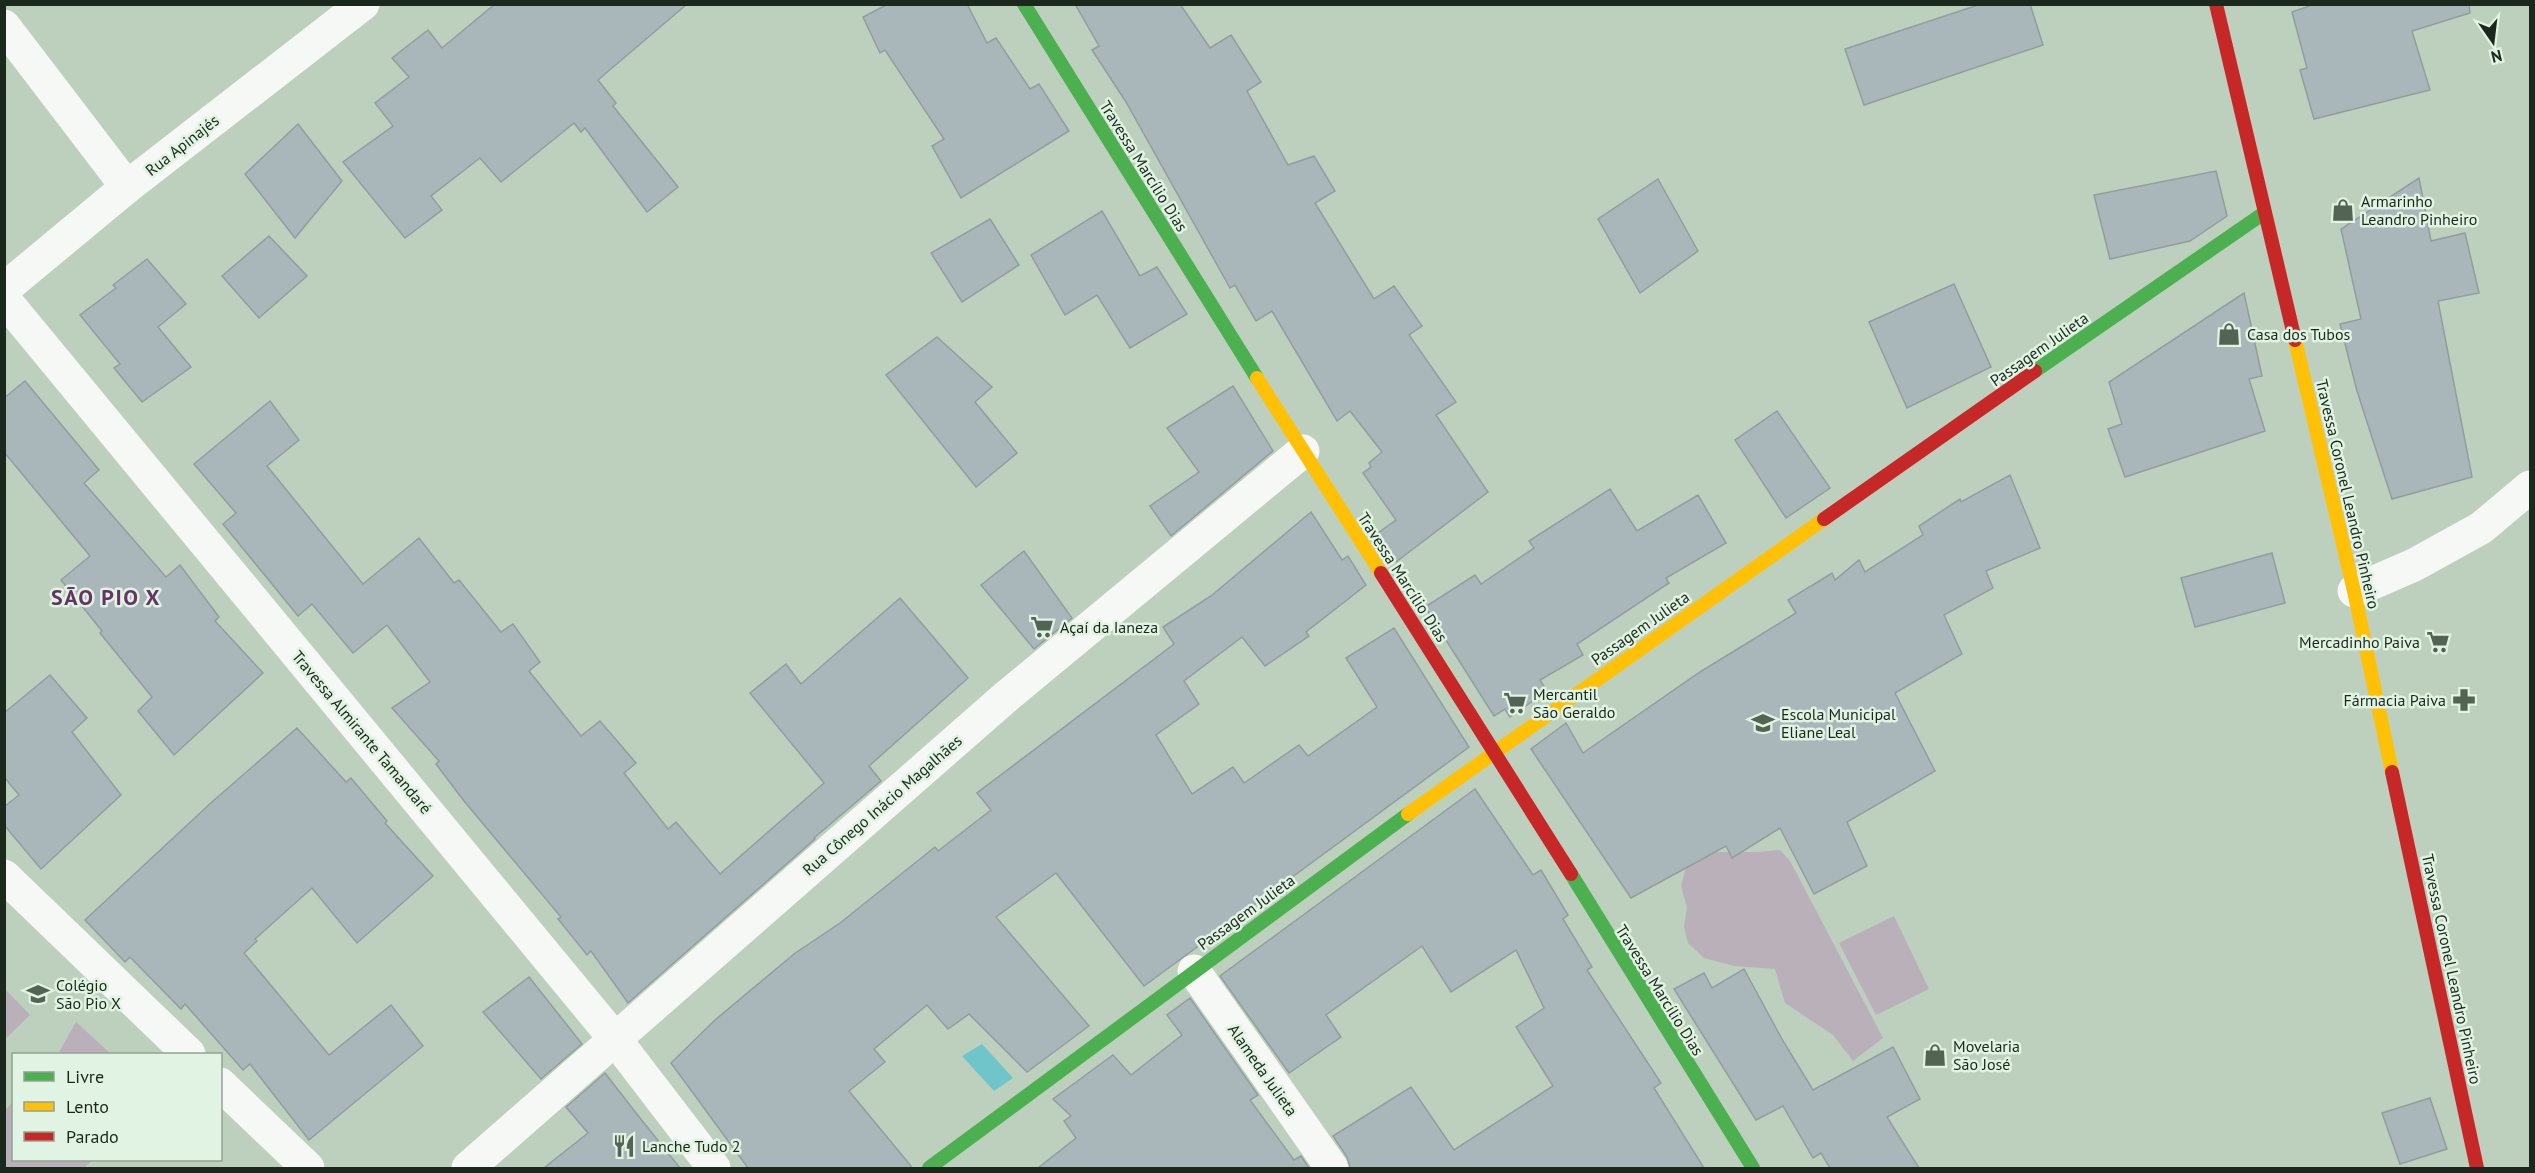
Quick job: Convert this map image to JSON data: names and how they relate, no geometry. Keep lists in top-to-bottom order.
{
  "streets": {
    "street": [
      "Rua Apinajés",
      "Travessa Marcílio Dias",
      "Passagem Julieta",
      "Travessa Coronel Leandro Pinheiro",
      "Travessa Almirante Tamandaré",
      "Rua Cônego Inácio Magalhães",
      "Alameda Julieta"
    ]
  },
  "crossings": [
    ["Travessa Marcílio Dias", "Passagem Julieta"],
    ["Travessa Marcílio Dias", "Rua Cônego Inácio Magalhães"],
    ["Passagem Julieta", "Travessa Coronel Leandro Pinheiro"],
    ["Passagem Julieta", "Alameda Julieta"],
    ["Travessa Almirante Tamandaré", "Rua Cônego Inácio Magalhães"]
  ],
  "districts": ["SÃO PIO X"],
  "places": {
    "shop": ["Armarinho Leandro Pinheiro", "Casa dos Tubos", "Movelaria São José"],
    "supermarket": ["Açaí da Ianeza", "Mercadinho Paiva", "Mercantil São Geraldo"],
    "pharmacy": ["Fármacia Paiva"],
    "school or university": ["Escola Municipal Eliane Leal", "Colégio São Pio X"],
    "restaurant": ["Lanche Tudo 2"]
  },
  "legend": ["Livre", "Lento", "Parado"],
  "north": "bottom"
}
